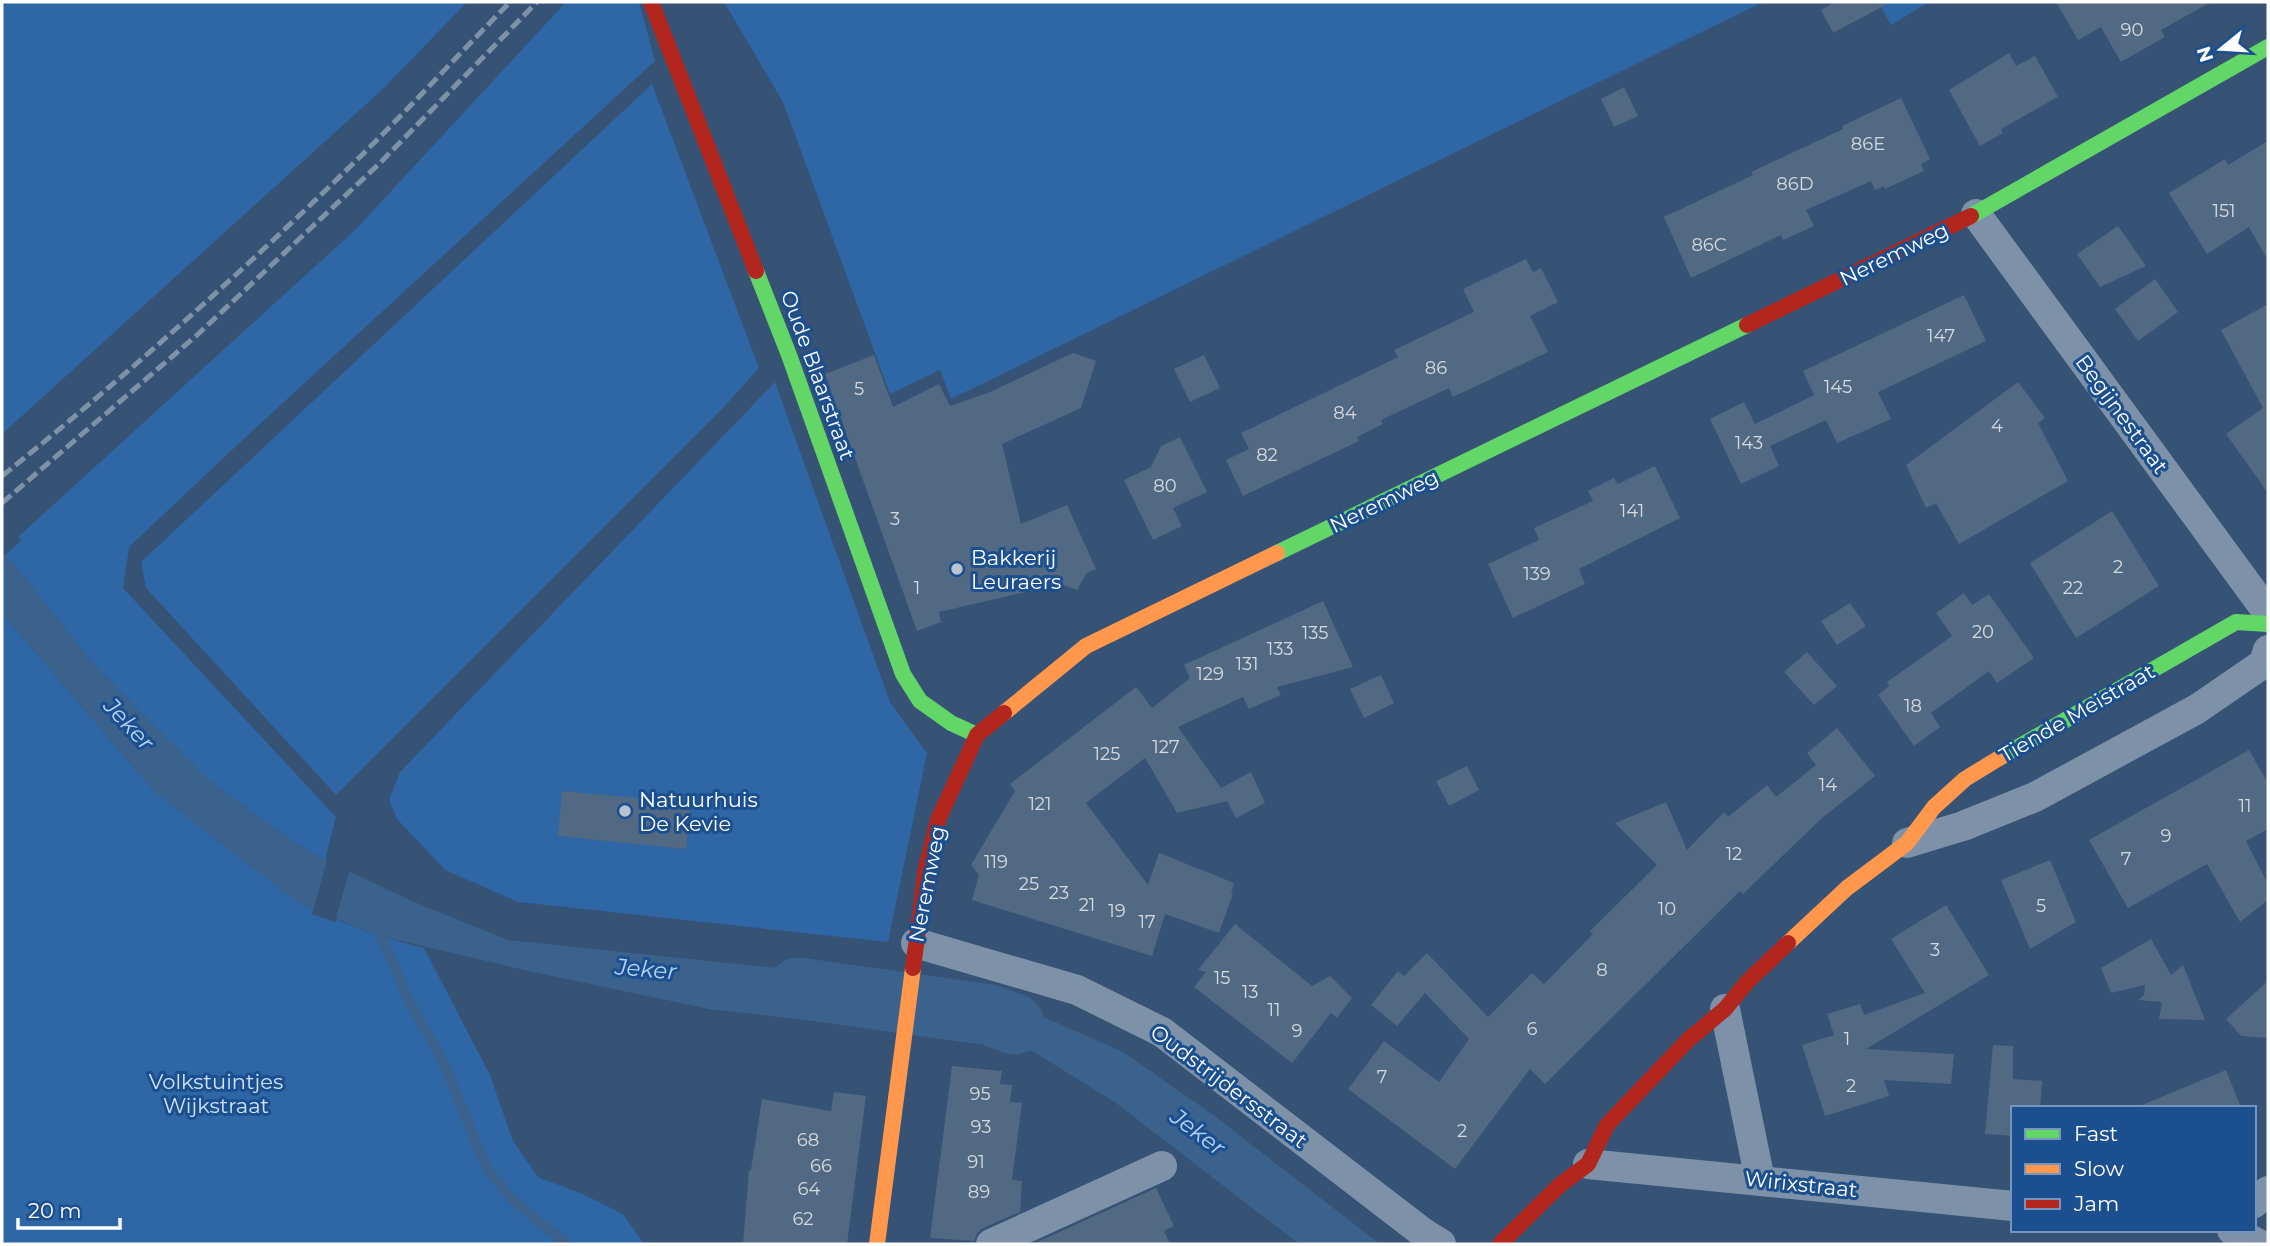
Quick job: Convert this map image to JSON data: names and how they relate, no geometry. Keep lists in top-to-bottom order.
{
  "streets": {
    "street": [
      "Neremweg",
      "Oude Blaarstraat",
      "Begijnestraat",
      "Tiende Meistraat",
      "Oudstrijdersstraat",
      "Wirixstraat"
    ]
  },
  "crossings": [
    ["Neremweg", "Oude Blaarstraat"],
    ["Neremweg", "Begijnestraat"],
    ["Neremweg", "Oudstrijdersstraat"],
    ["Tiende Meistraat", "Wirixstraat"]
  ],
  "water": ["Jeker"],
  "parks": ["Volkstuintjes Wijkstraat"],
  "places": ["Bakkerij Leuraers", "Natuurhuis De Kevie"],
  "house_numbers": [
    "90",
    "86E",
    "86D",
    "151",
    "86C",
    "147",
    "86",
    "145",
    "5",
    "84",
    "4",
    "143",
    "82",
    "80",
    "141",
    "3",
    "2",
    "139",
    "1",
    "22",
    "20",
    "135",
    "133",
    "131",
    "129",
    "18",
    "127",
    "125",
    "14",
    "121",
    "11",
    "9",
    "12",
    "7",
    "119",
    "25",
    "23",
    "21",
    "5",
    "10",
    "19",
    "17",
    "3",
    "8",
    "15",
    "13",
    "11",
    "6",
    "9",
    "1",
    "7",
    "2",
    "95",
    "93",
    "2",
    "68",
    "91",
    "66",
    "64",
    "89",
    "62"
  ],
  "legend": ["Fast", "Slow", "Jam"],
  "scale_bar": "20 m",
  "north": "left"
}
